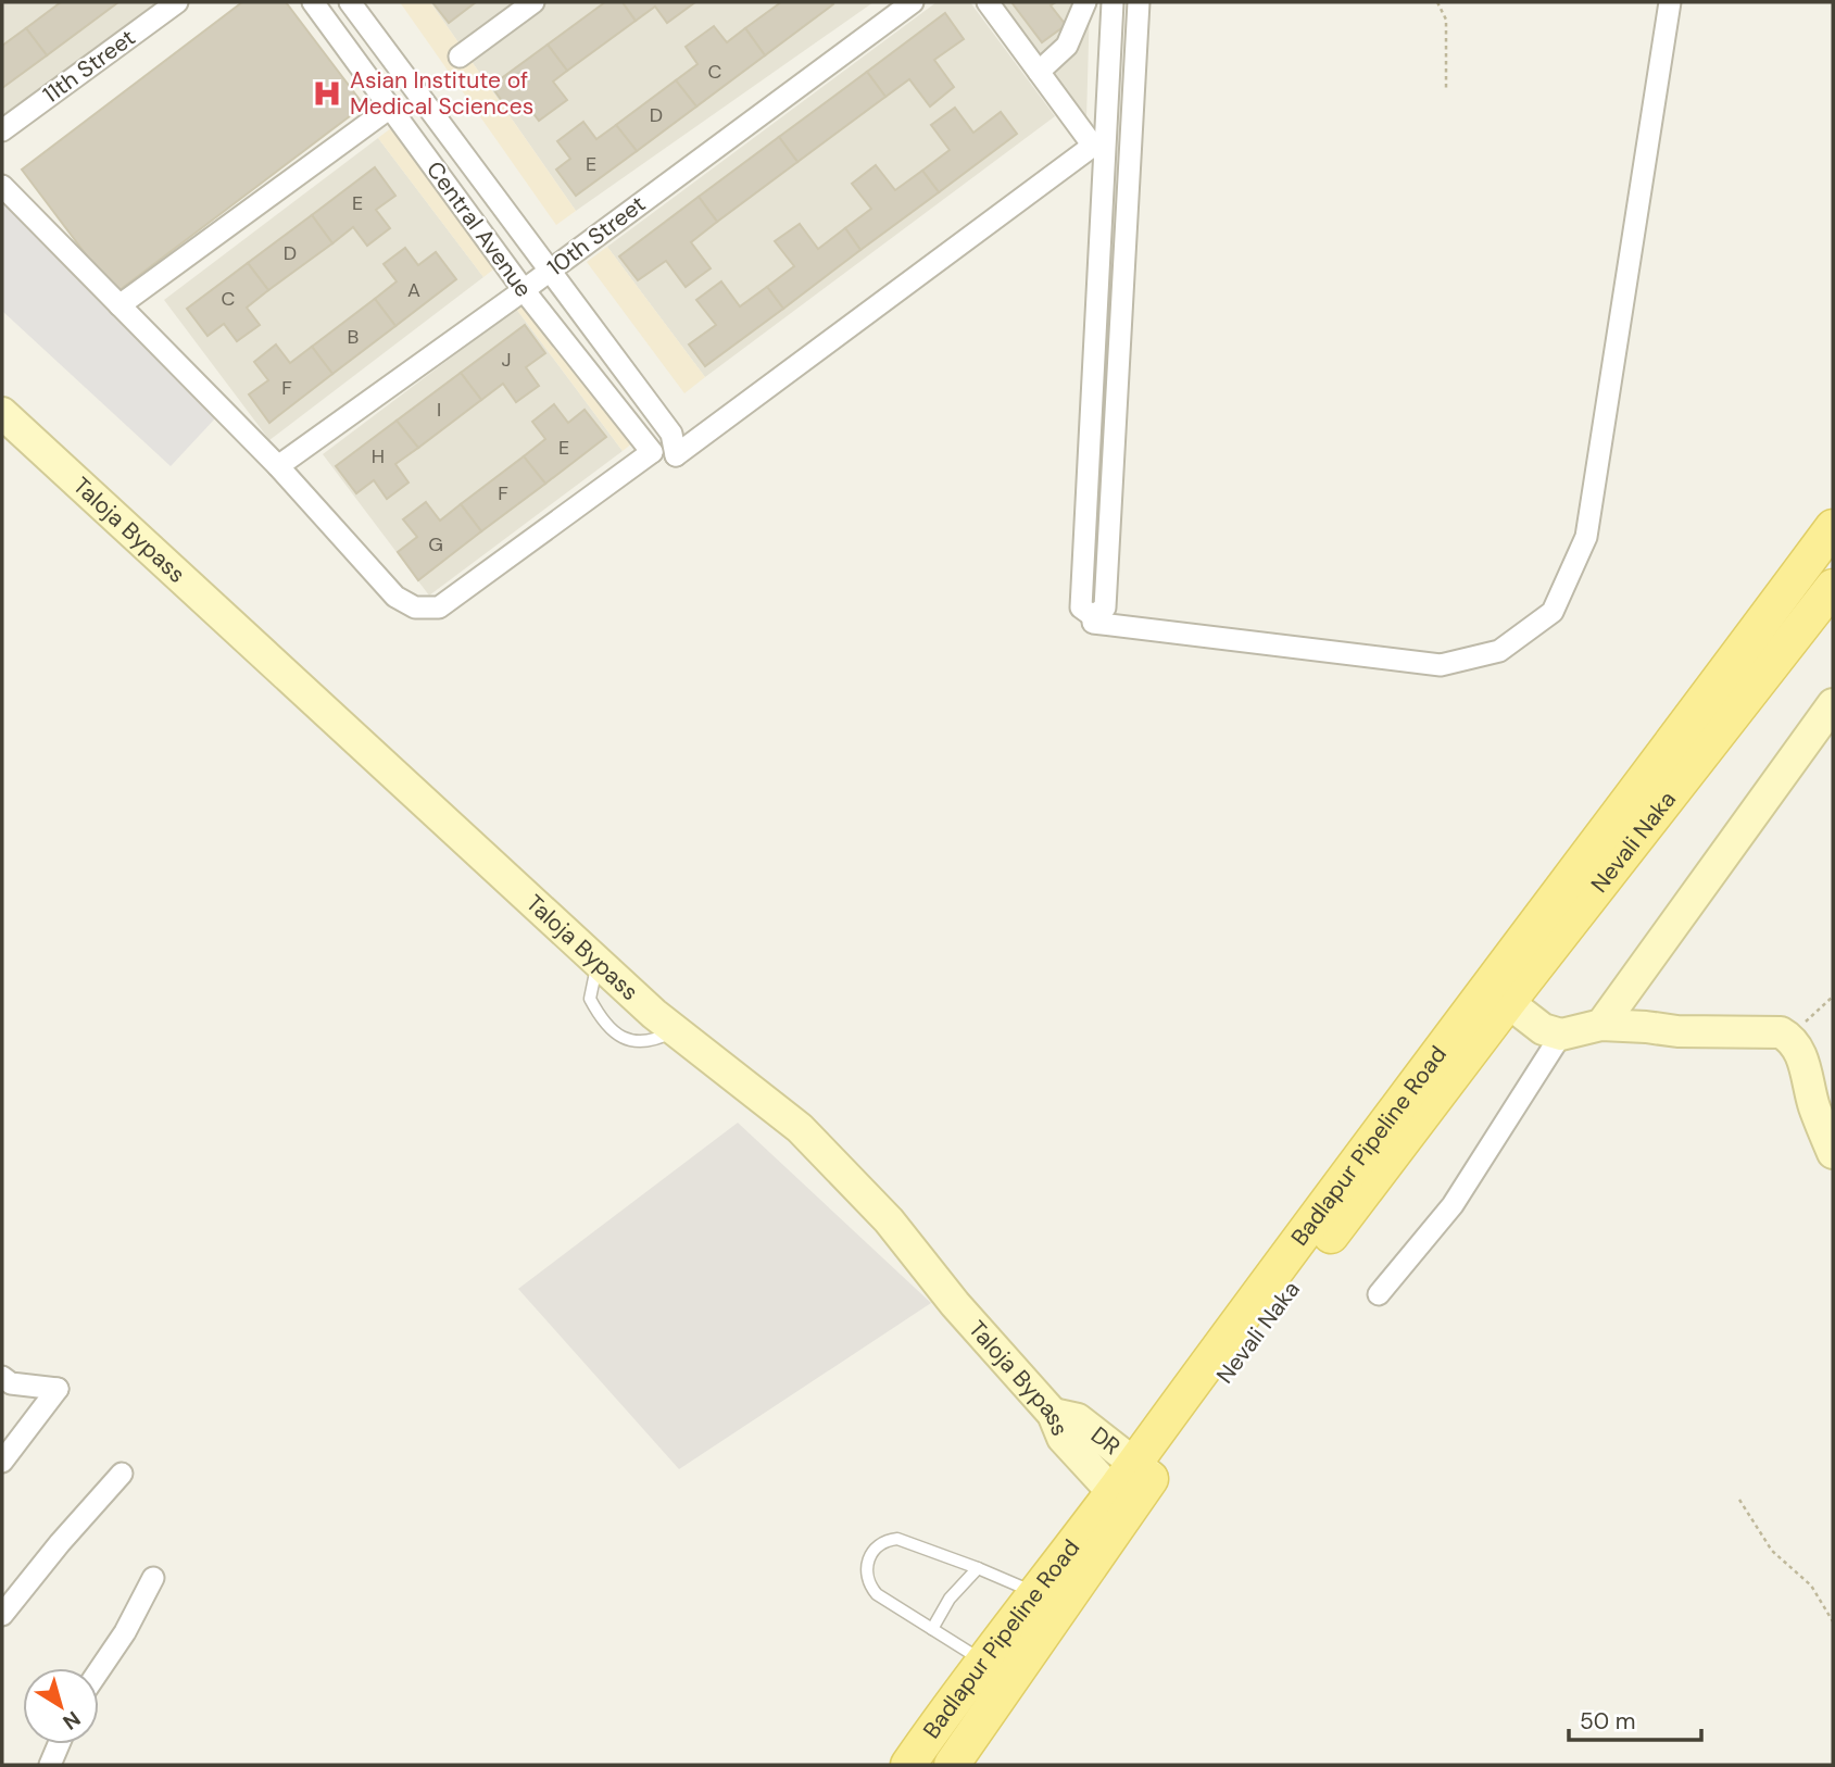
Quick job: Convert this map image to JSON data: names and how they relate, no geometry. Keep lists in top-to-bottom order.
{
  "streets": {
    "main road": [
      "Taloja Bypass",
      "Nevali Naka",
      "Badlapur Pipeline Road",
      "DR"
    ],
    "street": ["11th Street", "Central Avenue", "10th Street"]
  },
  "crossings": [
    ["Central Avenue", "10th Street"],
    ["Taloja Bypass", "Nevali Naka"],
    ["Taloja Bypass", "Badlapur Pipeline Road"],
    ["Taloja Bypass", "DR"],
    ["Nevali Naka", "Badlapur Pipeline Road"],
    ["Nevali Naka", "DR"]
  ],
  "places": {
    "hospital": ["Asian Institute of Medical Sciences"]
  },
  "house_numbers": [
    "C",
    "D",
    "E",
    "E",
    "D",
    "A",
    "C",
    "B",
    "J",
    "F",
    "I",
    "E",
    "H",
    "F",
    "G"
  ],
  "scale_bar": "50 m",
  "north": "bottom right"
}
